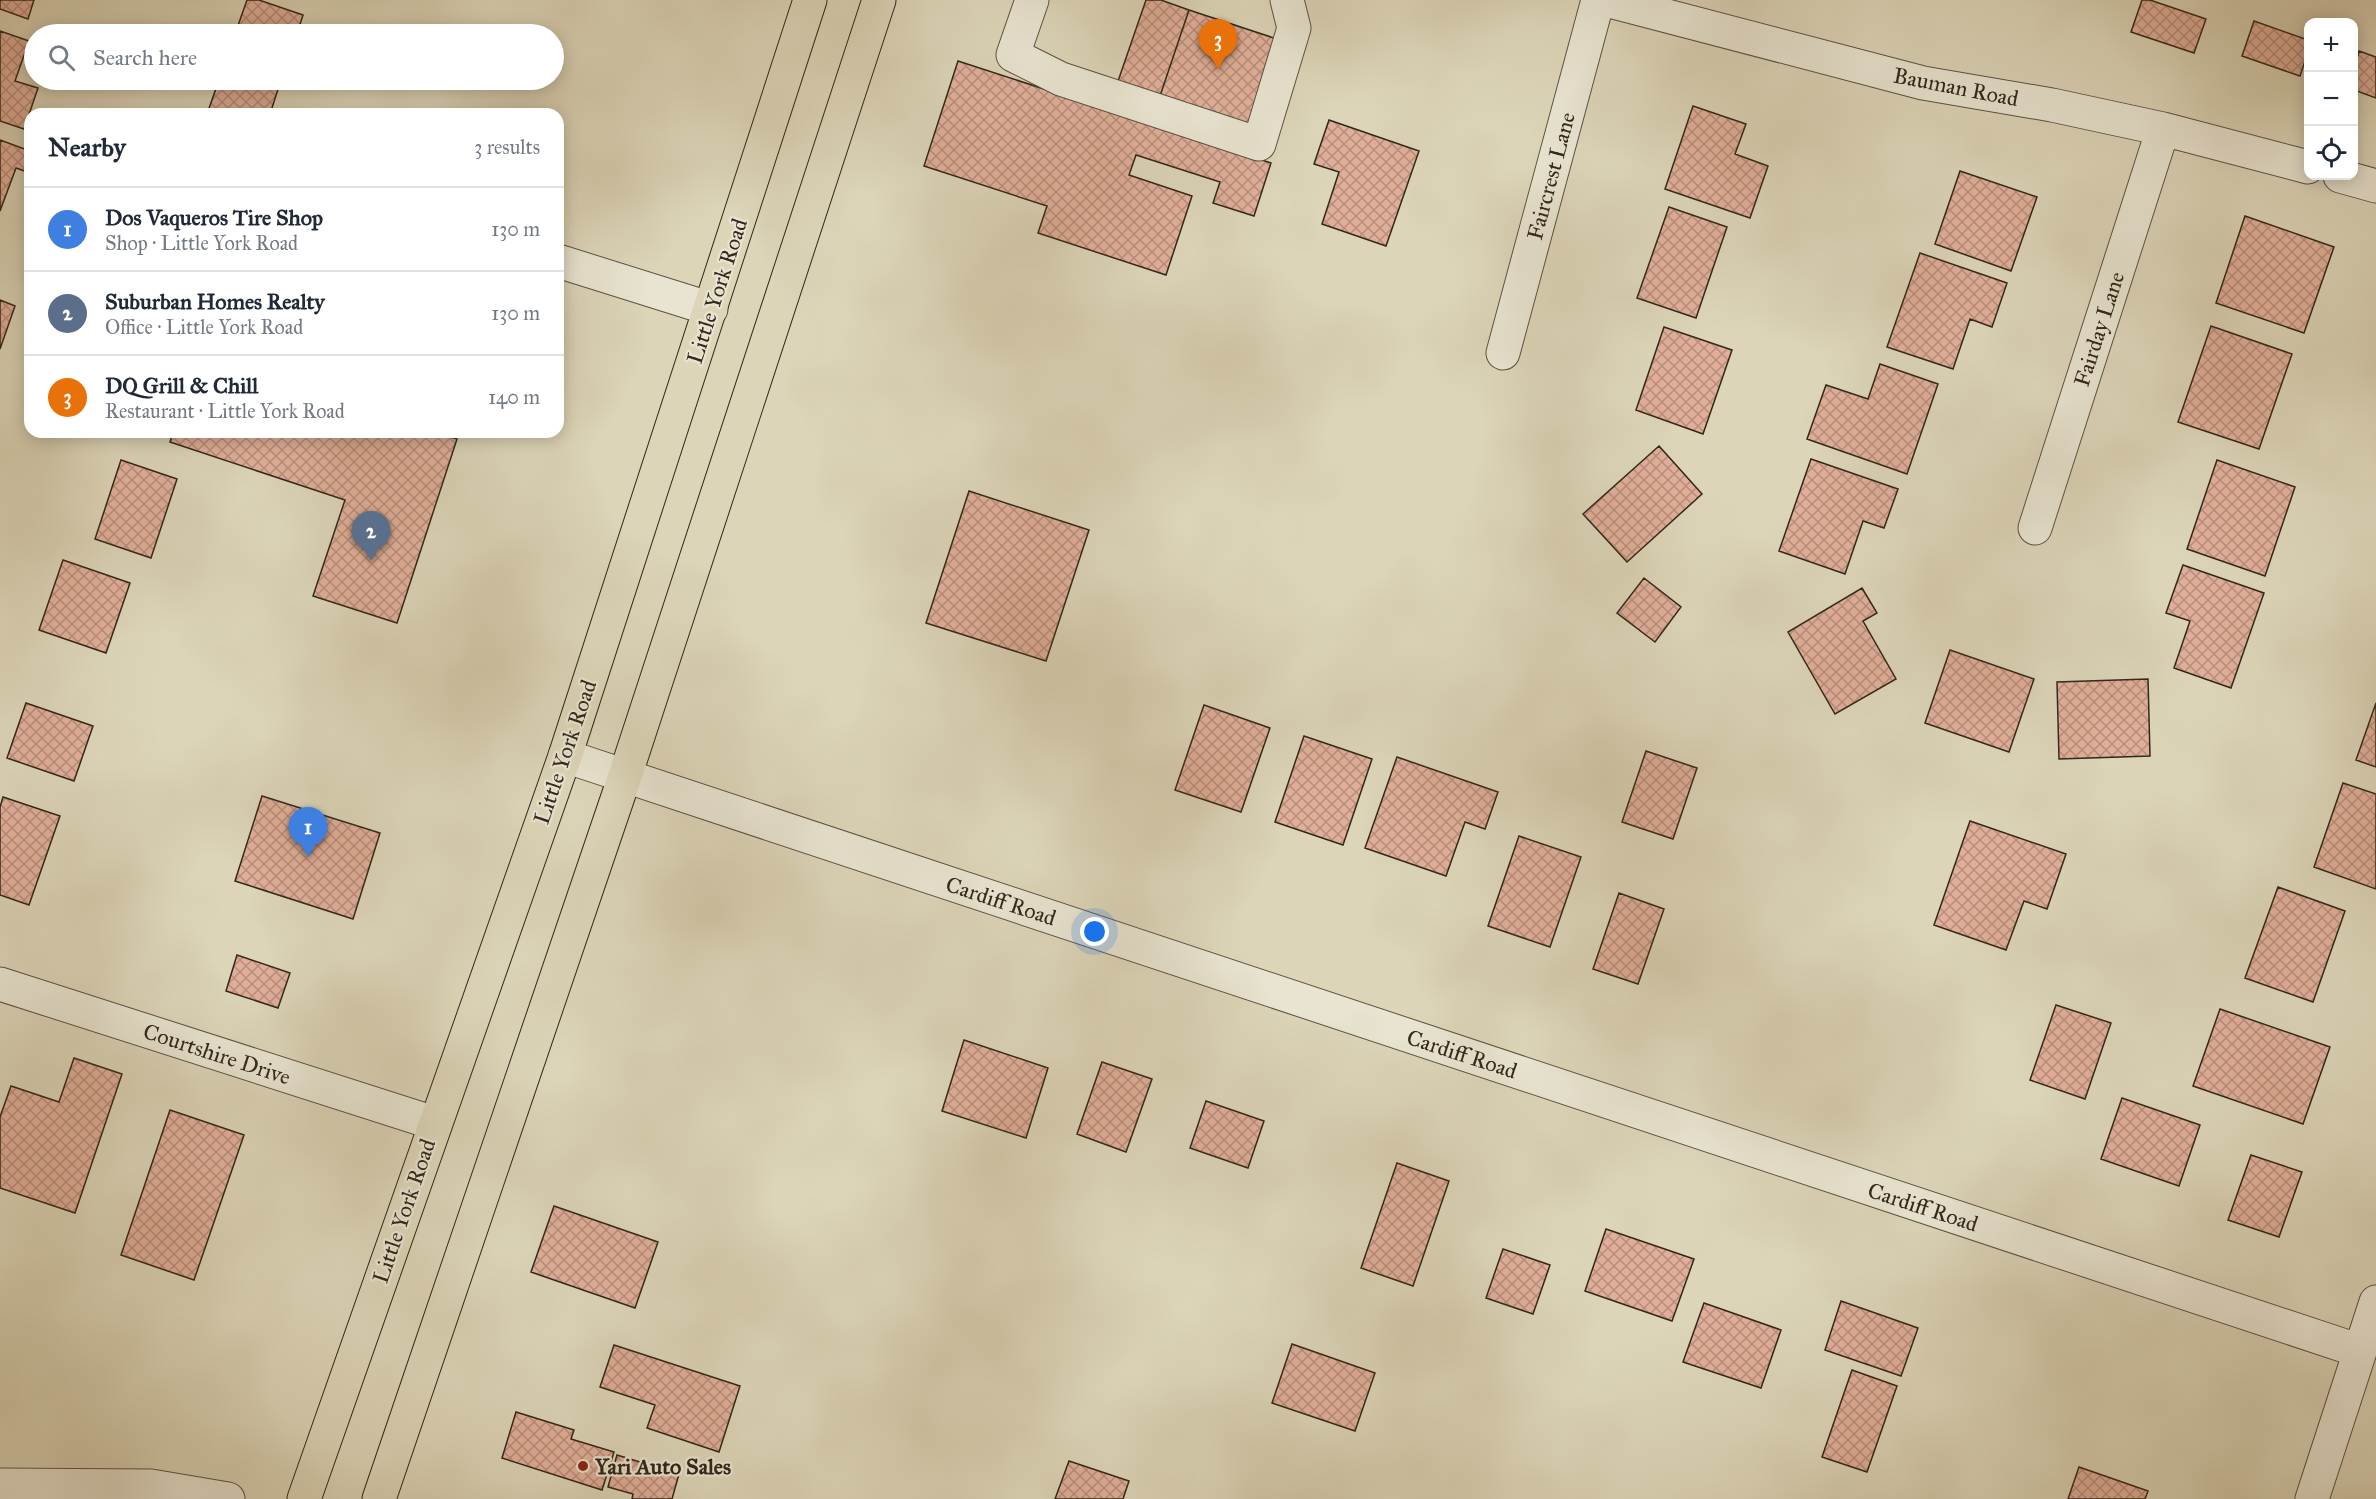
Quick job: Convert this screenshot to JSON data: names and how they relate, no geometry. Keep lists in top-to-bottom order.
{
  "streets": {
    "main road": ["Little York Road"],
    "street": [
      "Bauman Road",
      "Faircrest Lane",
      "Fairday Lane",
      "Cardiff Road",
      "Courtshire Drive"
    ]
  },
  "crossings": [
    ["Bauman Road", "Fairday Lane"],
    ["Little York Road", "Cardiff Road"],
    ["Little York Road", "Courtshire Drive"]
  ],
  "places": ["Yari Auto Sales"],
  "page": {
    "map_buttons": ["+", "−"],
    "pins": ["3", "2", "1"],
    "search": "Search here",
    "heading": ["Nearby", "3 results"],
    "list": [
      {
        "mark": "1",
        "name": "Dos Vaqueros Tire Shop",
        "note": "Shop · Little York Road",
        "value": "130 m"
      },
      {
        "mark": "2",
        "name": "Suburban Homes Realty",
        "note": "Office · Little York Road",
        "value": "130 m"
      },
      {
        "mark": "3",
        "name": "DQ Grill & Chill",
        "note": "Restaurant · Little York Road",
        "value": "140 m"
      }
    ]
  }
}
